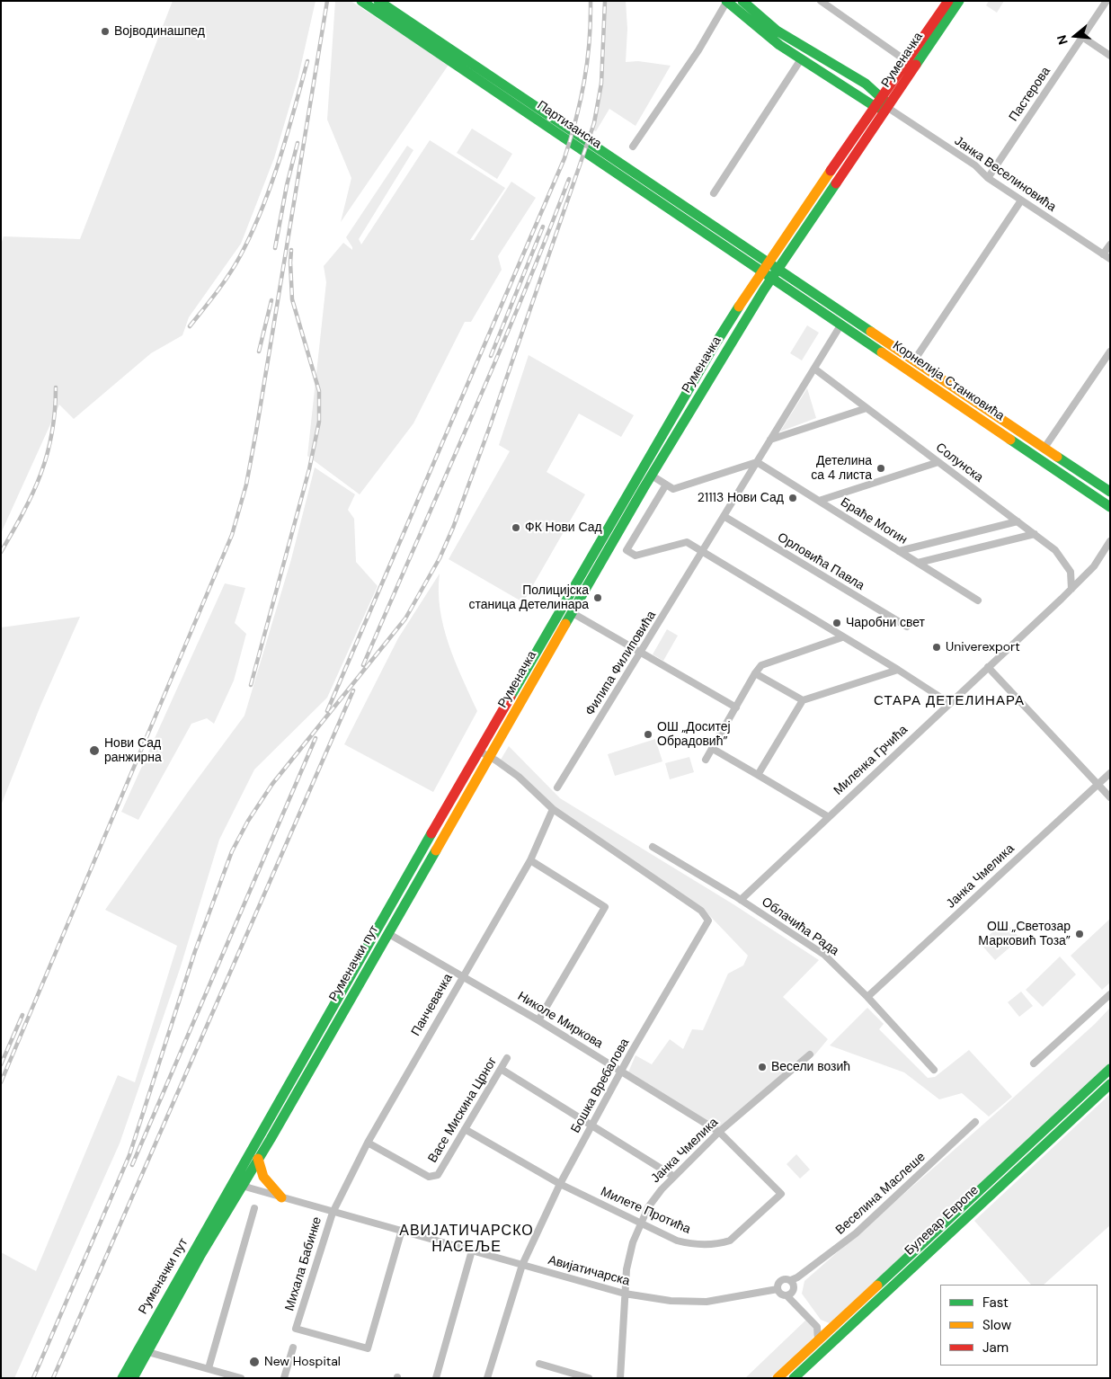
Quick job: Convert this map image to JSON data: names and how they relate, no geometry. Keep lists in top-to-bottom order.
{
  "streets": {
    "main road": [
      "Руменачка",
      "Партизанска",
      "Корнелија Станковића",
      "Руменачки пут",
      "Булевар Европе"
    ],
    "street": [
      "Пастерова",
      "Јанка Веселиновића",
      "Солунска",
      "Браће Могин",
      "Орловића Павла",
      "Филипа Филиповића",
      "Миленка Грчића",
      "Јанка Чмелика",
      "Облачића Рада",
      "Панчевачка",
      "Николе Миркова",
      "Бошка Вребалова",
      "Васе Мискина Црног",
      "Веселина Маслеше",
      "Милете Протића",
      "Михала Бабинке",
      "Авијатичарска"
    ]
  },
  "crossings": [
    ["Руменачка", "Партизанска"],
    ["Руменачка", "Јанка Веселиновића"],
    ["Руменачка", "Корнелија Станковића"],
    ["Руменачка", "Руменачки пут"],
    ["Пастерова", "Јанка Веселиновића"],
    ["Партизанска", "Корнелија Станковића"],
    ["Корнелија Станковића", "Филипа Филиповића"],
    ["Солунска", "Филипа Филиповића"],
    ["Солунска", "Миленка Грчића"],
    ["Браће Могин", "Филипа Филиповића"],
    ["Орловића Павла", "Филипа Филиповића"],
    ["Миленка Грчића", "Облачића Рада"],
    ["Јанка Чмелика", "Облачића Рада"],
    ["Јанка Чмелика", "Николе Миркова"],
    ["Јанка Чмелика", "Милете Протића"],
    ["Јанка Чмелика", "Авијатичарска"],
    ["Руменачки пут", "Николе Миркова"],
    ["Руменачки пут", "Авијатичарска"],
    ["Панчевачка", "Николе Миркова"],
    ["Панчевачка", "Бошка Вребалова"],
    ["Панчевачка", "Васе Мискина Црног"],
    ["Панчевачка", "Михала Бабинке"],
    ["Панчевачка", "Авијатичарска"],
    ["Николе Миркова", "Бошка Вребалова"],
    ["Николе Миркова", "Милете Протића"],
    ["Бошка Вребалова", "Милете Протића"],
    ["Бошка Вребалова", "Авијатичарска"],
    ["Васе Мискина Црног", "Милете Протића"],
    ["Веселина Маслеше", "Авијатичарска"],
    ["Михала Бабинке", "Авијатичарска"]
  ],
  "districts": ["СТАРА ДЕТЕЛИНАРА", "АВИЈАТИЧАРСКО НАСЕЉЕ"],
  "places": [
    "Војводинашпед",
    "Детелина са 4 листа",
    "21113 Нови Сад",
    "ФК Нови Сад",
    "Полицијска станица Детелинара",
    "Чаробни свет",
    "Univerexport",
    "ОШ „Доситеј Обрадовић”",
    "Нови Сад ранжирна",
    "ОШ „Светозар Марковић Тоза”",
    "Весели возић",
    "New Hospital"
  ],
  "legend": ["Fast", "Slow", "Jam"],
  "north": "left"
}
